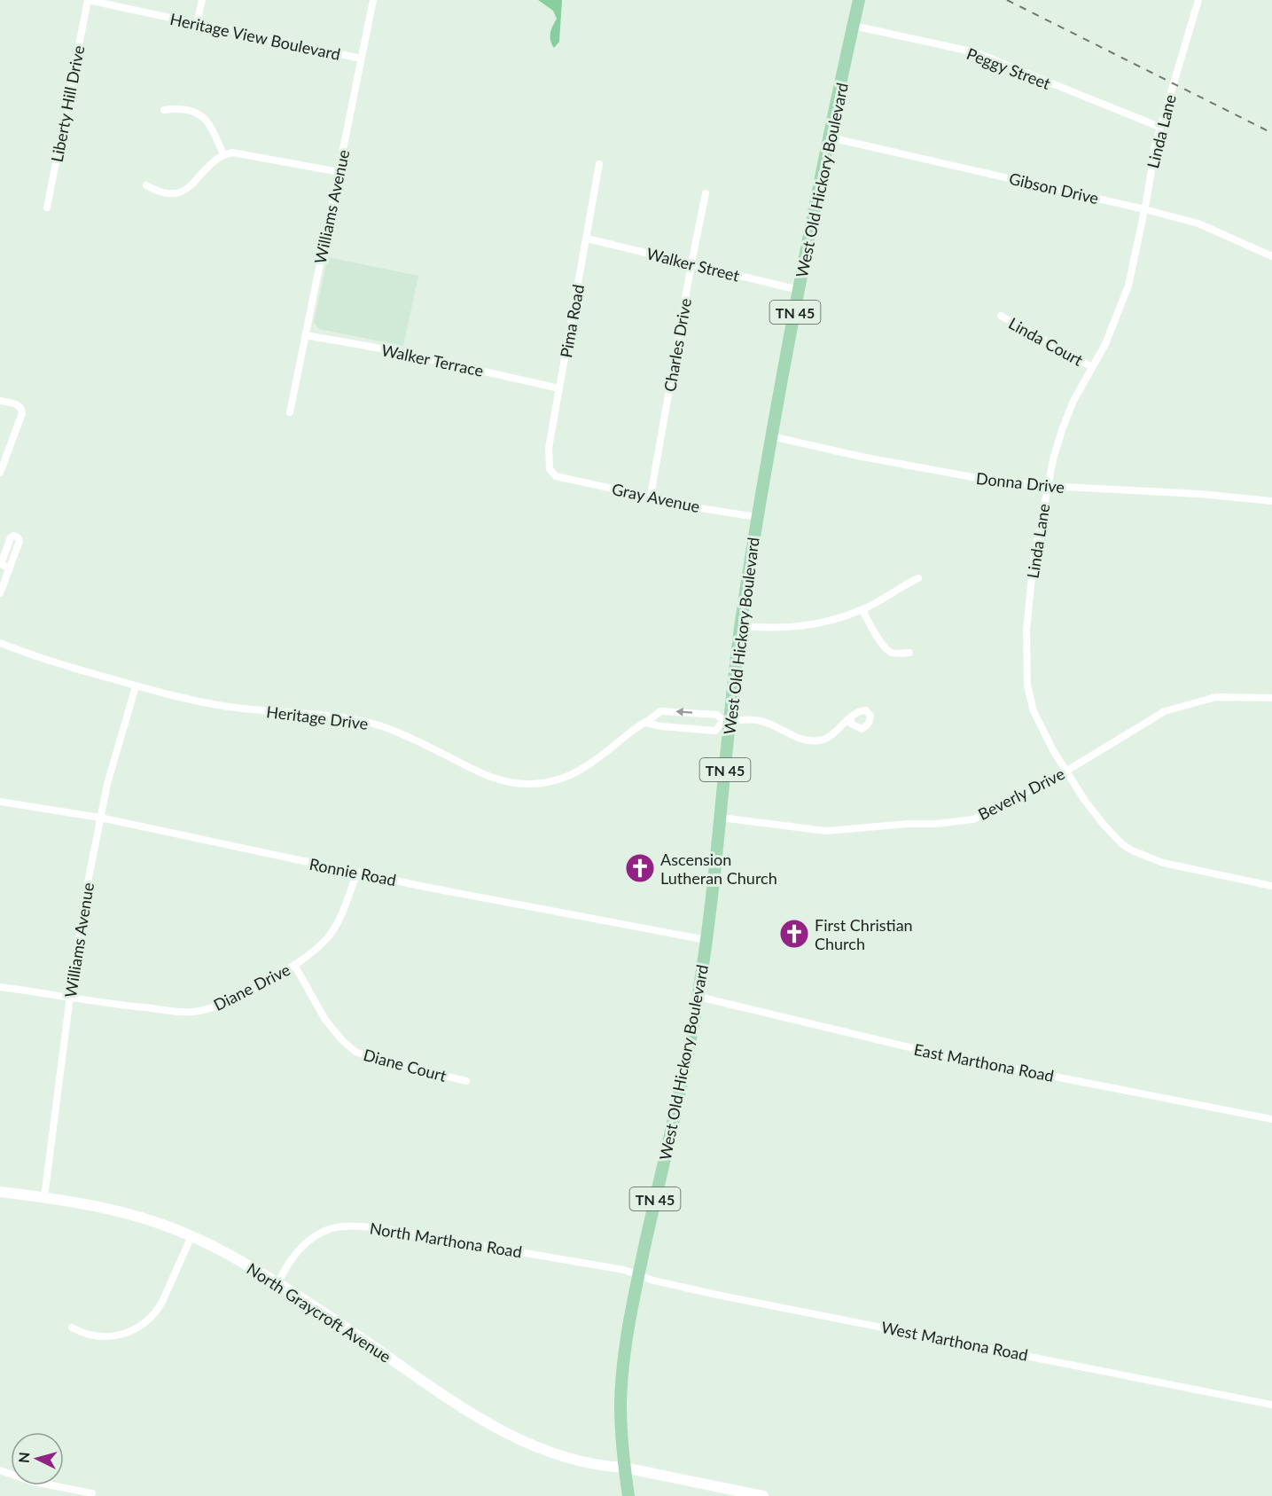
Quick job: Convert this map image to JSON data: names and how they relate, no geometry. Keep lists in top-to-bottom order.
{
  "streets": {
    "main road": ["West Old Hickory Boulevard", "TN 45"],
    "street": [
      "Heritage View Boulevard",
      "Peggy Street",
      "Liberty Hill Drive",
      "Linda Lane",
      "Gibson Drive",
      "Williams Avenue",
      "Walker Street",
      "Pima Road",
      "Linda Court",
      "Charles Drive",
      "Walker Terrace",
      "Donna Drive",
      "Gray Avenue",
      "Heritage Drive",
      "Beverly Drive",
      "Ronnie Road",
      "Diane Drive",
      "East Marthona Road",
      "Diane Court",
      "North Marthona Road",
      "North Graycroft Avenue",
      "West Marthona Road"
    ]
  },
  "crossings": [
    ["Heritage View Boulevard", "Liberty Hill Drive"],
    ["Heritage View Boulevard", "Williams Avenue"],
    ["Peggy Street", "Linda Lane"],
    ["Peggy Street", "West Old Hickory Boulevard"],
    ["Linda Lane", "Gibson Drive"],
    ["Linda Lane", "Linda Court"],
    ["Linda Lane", "Donna Drive"],
    ["Linda Lane", "Beverly Drive"],
    ["West Old Hickory Boulevard", "Gibson Drive"],
    ["West Old Hickory Boulevard", "Walker Street"],
    ["West Old Hickory Boulevard", "Donna Drive"],
    ["West Old Hickory Boulevard", "Gray Avenue"],
    ["West Old Hickory Boulevard", "Heritage Drive"],
    ["West Old Hickory Boulevard", "Beverly Drive"],
    ["West Old Hickory Boulevard", "Ronnie Road"],
    ["West Old Hickory Boulevard", "East Marthona Road"],
    ["West Old Hickory Boulevard", "North Marthona Road"],
    ["West Old Hickory Boulevard", "North Graycroft Avenue"],
    ["West Old Hickory Boulevard", "West Marthona Road"],
    ["Williams Avenue", "Walker Terrace"],
    ["Williams Avenue", "Heritage Drive"],
    ["Williams Avenue", "Ronnie Road"],
    ["Williams Avenue", "Diane Drive"],
    ["Williams Avenue", "North Graycroft Avenue"],
    ["Walker Street", "Pima Road"],
    ["Walker Street", "Charles Drive"],
    ["Pima Road", "Walker Terrace"],
    ["Pima Road", "Gray Avenue"],
    ["Charles Drive", "Gray Avenue"],
    ["Ronnie Road", "Diane Drive"],
    ["Diane Drive", "Diane Court"],
    ["North Marthona Road", "North Graycroft Avenue"],
    ["North Marthona Road", "West Marthona Road"]
  ],
  "places": {
    "church": ["Ascension Lutheran Church", "First Christian Church"]
  },
  "north": "left"
}
